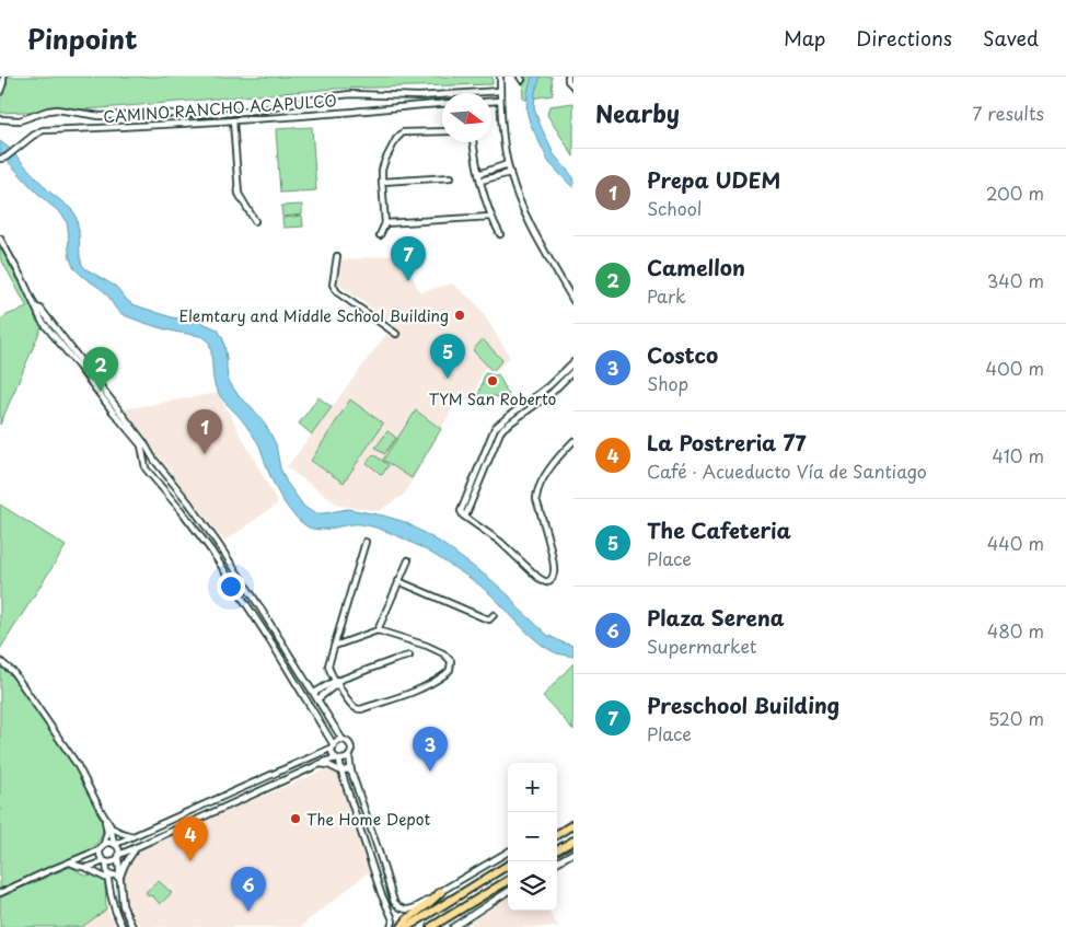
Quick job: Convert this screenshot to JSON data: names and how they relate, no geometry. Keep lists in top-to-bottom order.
{
  "streets": {
    "street": ["CAMINO RANCHO ACAPULCO"]
  },
  "places": ["Elemtary and Middle School Building", "TYM San Roberto", "The Home Depot"],
  "north": "right",
  "page": {
    "header": "Pinpoint",
    "nav": ["Map", "Directions", "Saved"],
    "heading": ["Nearby", "7 results"],
    "list": [
      {
        "mark": "1",
        "name": "Prepa UDEM",
        "note": "School",
        "value": "200 m"
      },
      {
        "mark": "2",
        "name": "Camellon",
        "note": "Park",
        "value": "340 m"
      },
      {
        "mark": "3",
        "name": "Costco",
        "note": "Shop",
        "value": "400 m"
      },
      {
        "mark": "4",
        "name": "La Postreria 77",
        "note": "Café · Acueducto Vía de Santiago",
        "value": "410 m"
      },
      {
        "mark": "5",
        "name": "The Cafeteria",
        "note": "Place",
        "value": "440 m"
      },
      {
        "mark": "6",
        "name": "Plaza Serena",
        "note": "Supermarket",
        "value": "480 m"
      },
      {
        "mark": "7",
        "name": "Preschool Building",
        "note": "Place",
        "value": "520 m"
      }
    ],
    "pins": [
      "7",
      "5",
      "2",
      "1",
      "3",
      "4",
      "6"
    ],
    "map_buttons": ["+", "−"]
  }
}
